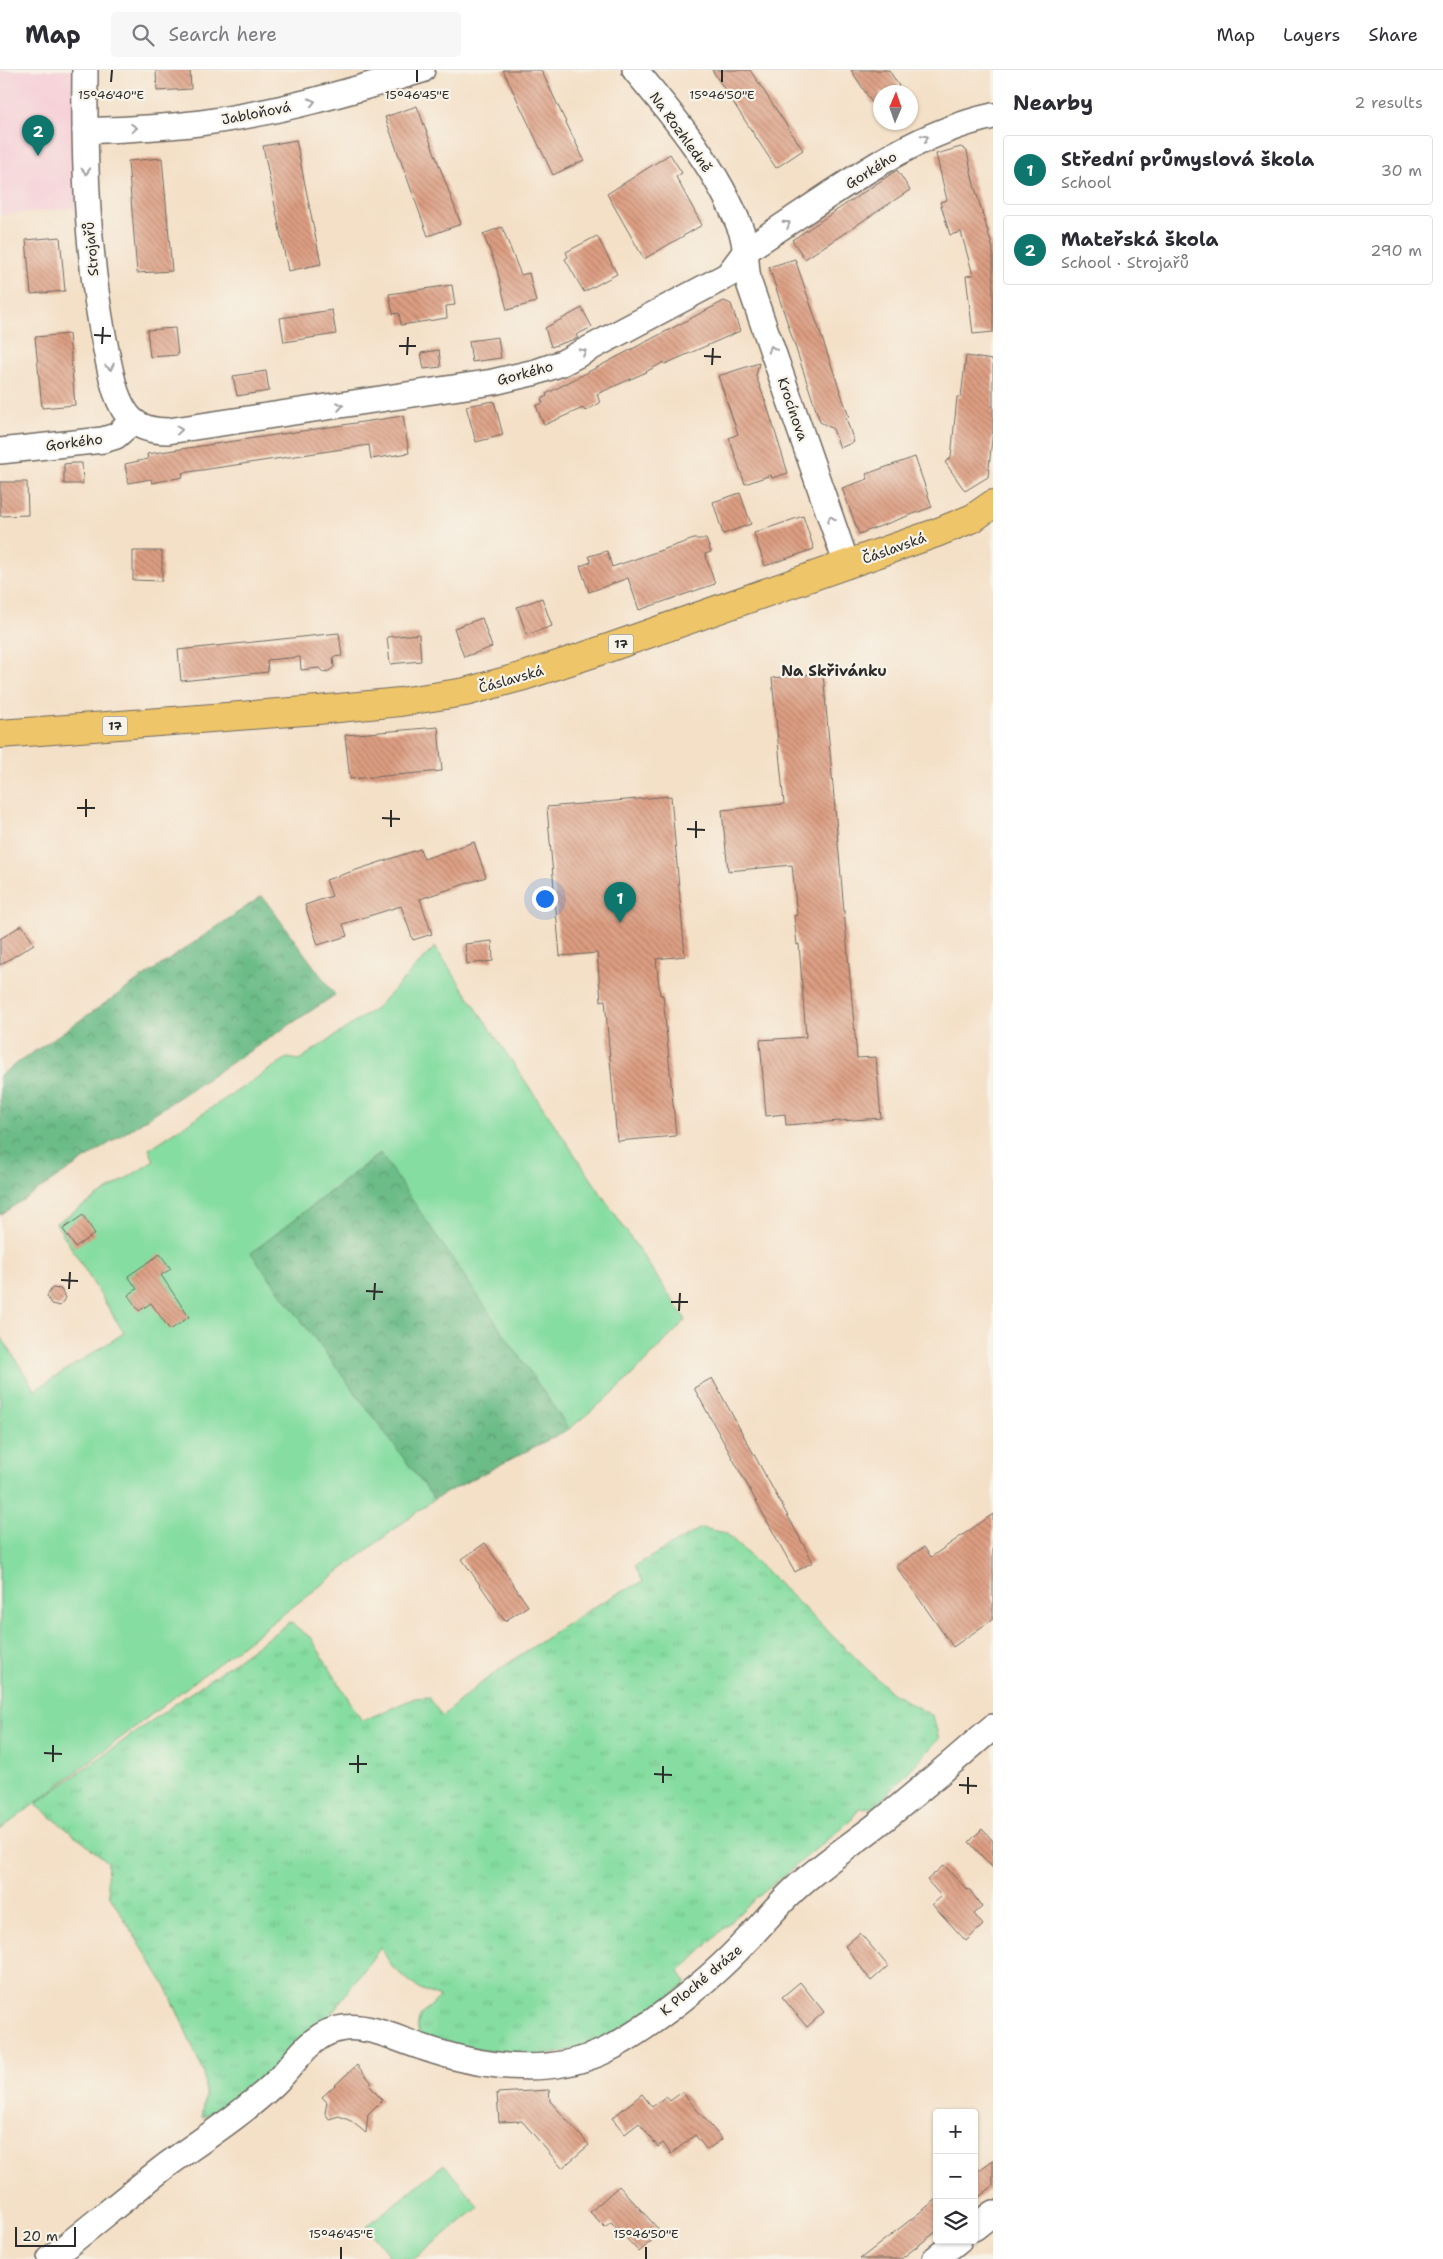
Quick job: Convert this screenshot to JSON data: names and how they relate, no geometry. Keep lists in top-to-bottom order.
{
  "streets": {
    "main road": ["Čáslavská", "17"],
    "street": [
      "Jabloňová",
      "Na Rozhledně",
      "Gorkého",
      "Strojařů",
      "Krocínova",
      "K Ploché dráze"
    ]
  },
  "crossings": [
    ["Jabloňová", "Strojařů"],
    ["Na Rozhledně", "Gorkého"],
    ["Na Rozhledně", "Krocínova"],
    ["Gorkého", "Strojařů"],
    ["Gorkého", "Krocínova"],
    ["Krocínova", "Čáslavská"]
  ],
  "one_way": [
    "Jabloňová",
    "Gorkého",
    "Strojařů",
    "Krocínova"
  ],
  "districts": ["Na Skřivánku"],
  "scale_bar": "20 m",
  "north": "top",
  "page": {
    "header": "Map",
    "search": "Search here",
    "nav": ["Map", "Layers", "Share"],
    "heading": ["Nearby", "2 results"],
    "pins": ["2", "1"],
    "list": [
      {
        "mark": "1",
        "name": "Střední průmyslová škola",
        "note": "School",
        "value": "30 m"
      },
      {
        "mark": "2",
        "name": "Mateřská škola",
        "note": "School · Strojařů",
        "value": "290 m"
      }
    ],
    "map_buttons": ["+", "−"],
    "scale": "20 m"
  },
  "coordinates": ["15°46'40\"E", "15°46'45\"E", "15°46'50\"E"]
}
